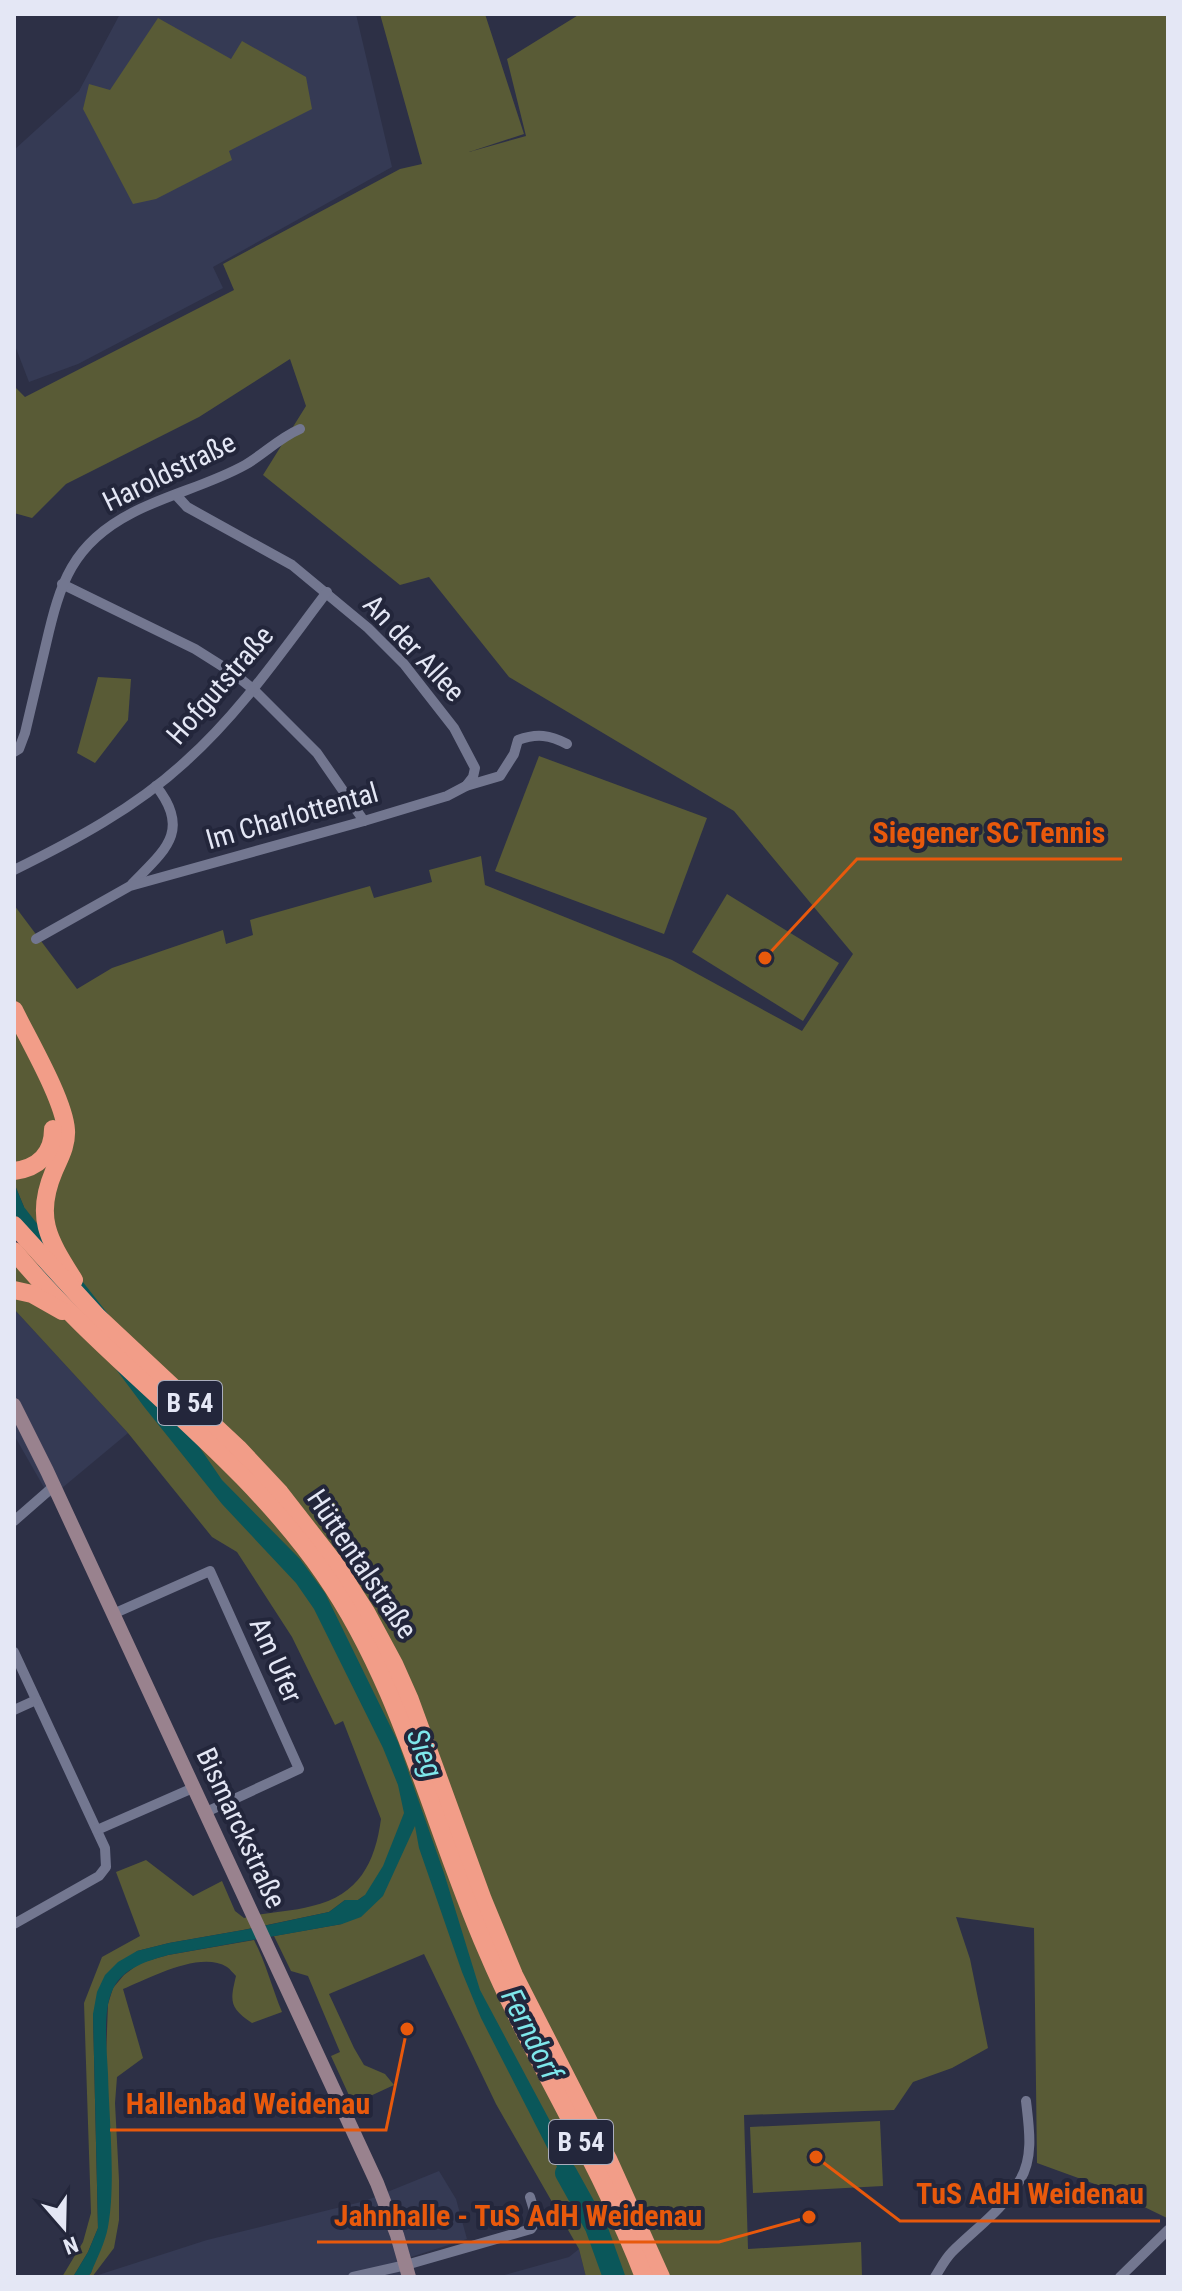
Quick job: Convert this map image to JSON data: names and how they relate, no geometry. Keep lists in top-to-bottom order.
{
  "streets": {
    "highway": ["B 54", "Hüttentalstraße"],
    "street": [
      "Haroldstraße",
      "An der Allee",
      "Hofgutstraße",
      "Im Charlottental",
      "Am Ufer",
      "Bismarckstraße"
    ]
  },
  "crossings": [
    ["Haroldstraße", "An der Allee"],
    ["An der Allee", "Hofgutstraße"],
    ["An der Allee", "Im Charlottental"],
    ["Hofgutstraße", "Im Charlottental"],
    ["Am Ufer", "Bismarckstraße"]
  ],
  "water": ["Sieg", "Ferndorf"],
  "places": [
    "Siegener SC Tennis",
    "Hallenbad Weidenau",
    "TuS AdH Weidenau",
    "Jahnhalle - TuS AdH Weidenau"
  ],
  "north": "bottom"
}
